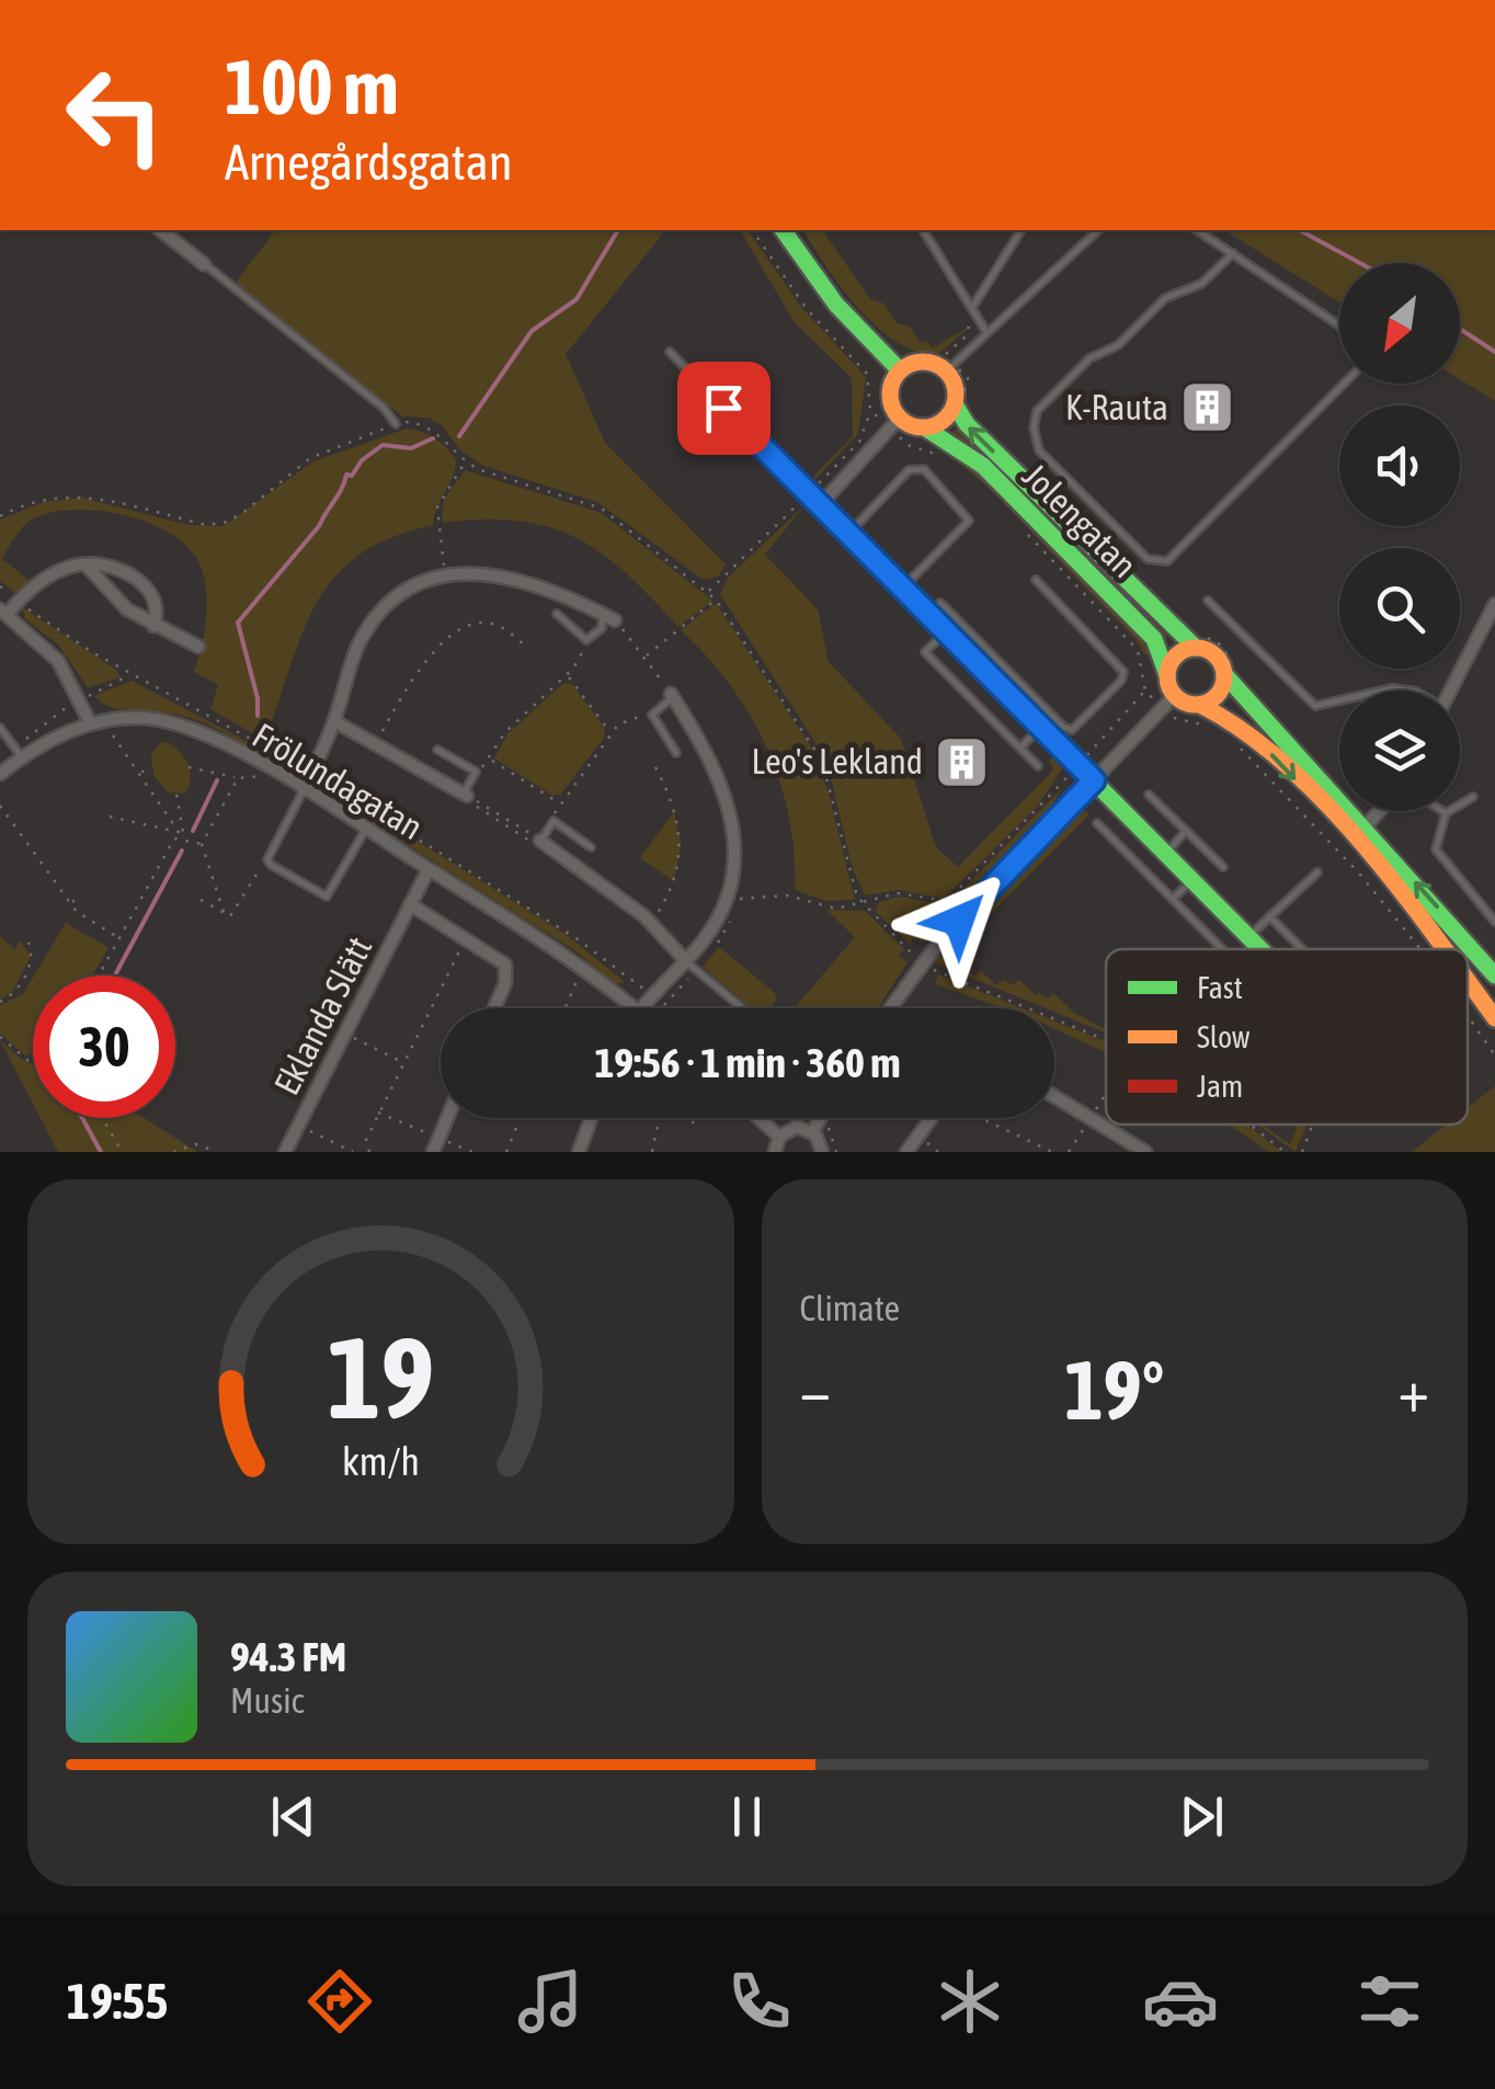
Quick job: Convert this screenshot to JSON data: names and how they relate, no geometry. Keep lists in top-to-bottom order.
{
  "streets": {
    "street": ["Jolengatan", "Frölundagatan", "Eklanda Slätt"]
  },
  "crossings": [
    ["Frölundagatan", "Eklanda Slätt"]
  ],
  "places": {
    "building": ["K-Rauta", "Leo's Lekland"]
  },
  "legend": ["Fast", "Slow", "Jam"],
  "north": "bottom left",
  "page": {
    "turn": ["100 m", "Arnegårdsgatan"],
    "limit": "30",
    "trip": "19:56 · 1 min · 360 m",
    "tile": "Climate",
    "heat": ["−", "19°", "+"],
    "song": ["94.3 FM", "Music"],
    "tabs": "19:55",
    "gauge": ["19", "km/h"]
  }
}
